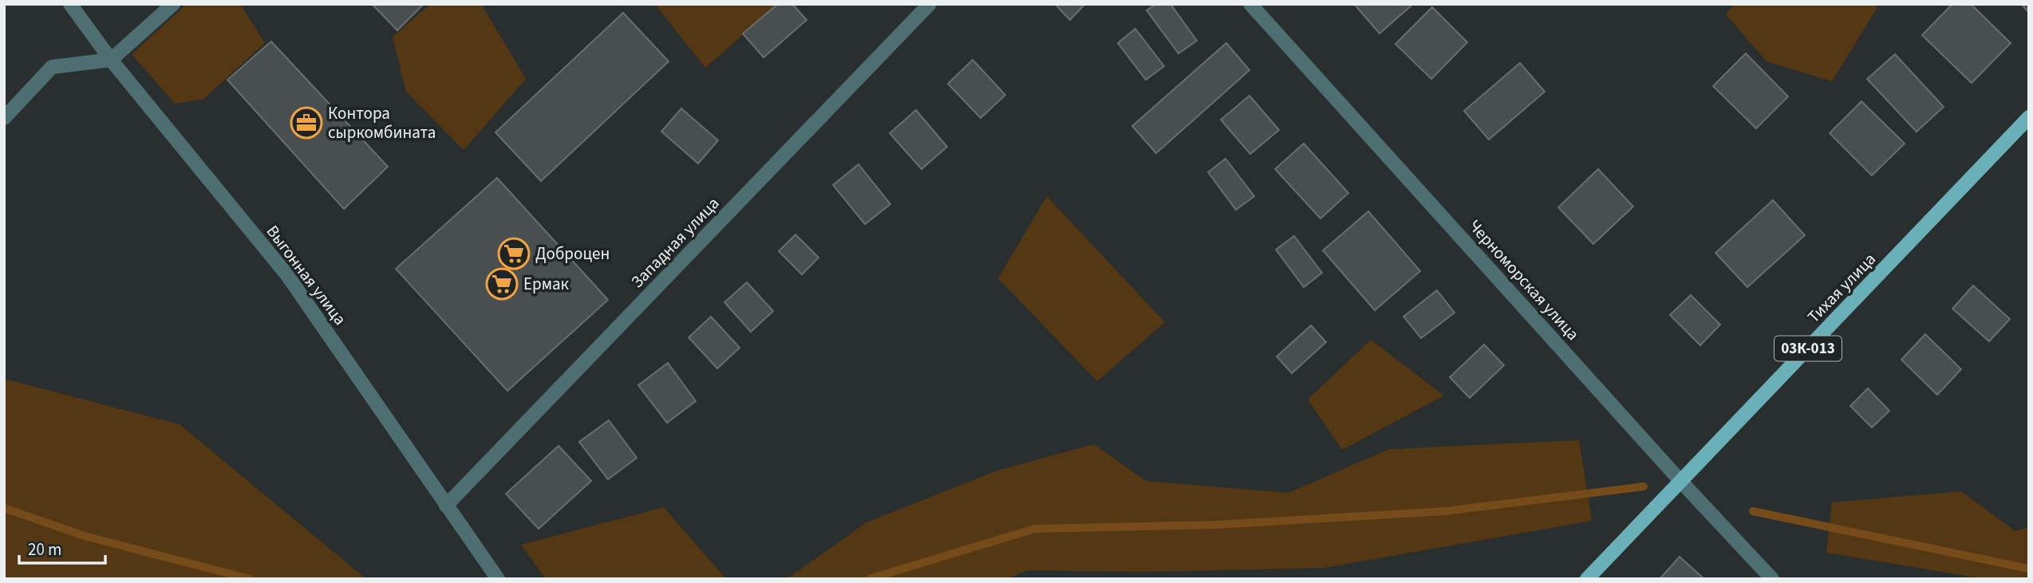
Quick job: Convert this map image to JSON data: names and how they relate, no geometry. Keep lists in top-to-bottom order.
{
  "streets": {
    "main road": ["Тихая улица", "03К-013"],
    "street": ["Западная улица", "Выгонная улица", "Черноморская улица"]
  },
  "crossings": [
    ["Западная улица", "Выгонная улица"],
    ["Черноморская улица", "Тихая улица"]
  ],
  "places": {
    "office": ["Контора сыркомбината"],
    "supermarket": ["Доброцен", "Ермак"]
  },
  "scale_bar": "20 m"
}
